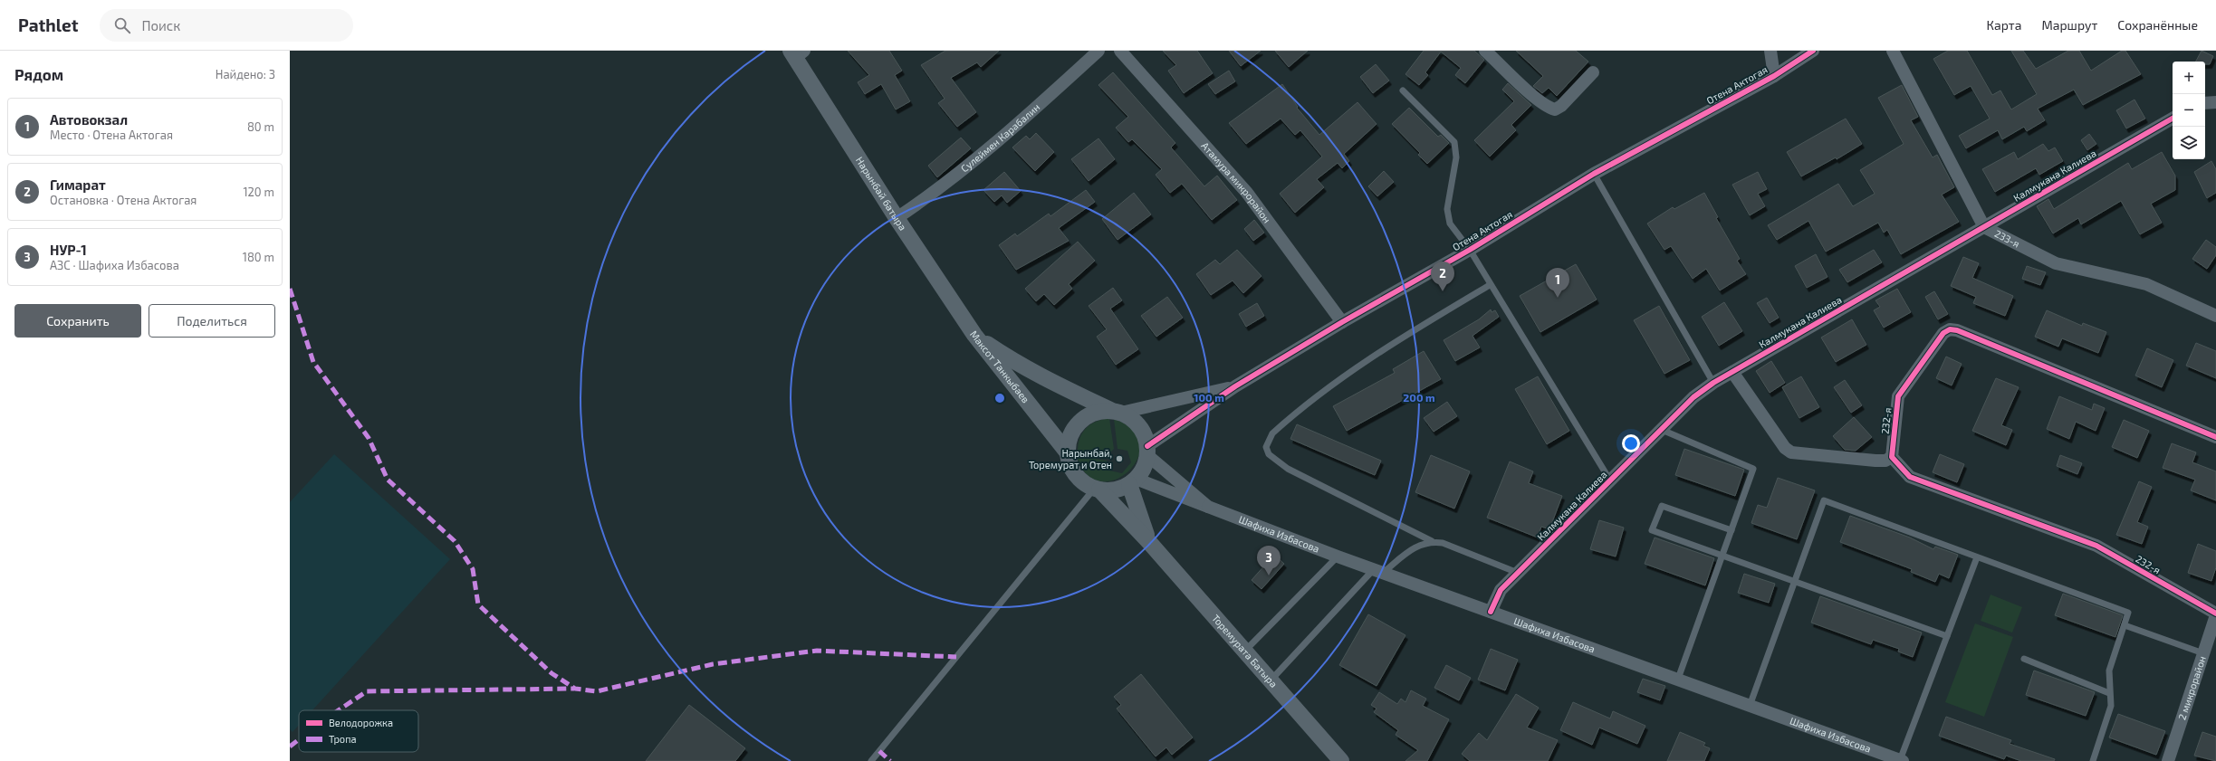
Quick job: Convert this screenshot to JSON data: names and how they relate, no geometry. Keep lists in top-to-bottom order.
{
  "streets": {
    "street": [
      "Отена Актогая",
      "Сулеймен Карабалин",
      "Калмукана Калиева",
      "Атамура микрорайон",
      "Нарынбай батыра",
      "233-я",
      "Максот Танкыбаев",
      "232-я",
      "Шафиха Избасова",
      "Торемурата Батыра",
      "2 микрорайон"
    ]
  },
  "crossings": [
    ["Отена Актогая", "Атамура микрорайон"],
    ["Отена Актогая", "Максот Танкыбаев"],
    ["Отена Актогая", "Шафиха Избасова"],
    ["Отена Актогая", "Торемурата Батыра"],
    ["Сулеймен Карабалин", "Нарынбай батыра"],
    ["Калмукана Калиева", "233-я"],
    ["Калмукана Калиева", "Шафиха Избасова"],
    ["Нарынбай батыра", "Максот Танкыбаев"],
    ["Максот Танкыбаев", "Шафиха Избасова"],
    ["Максот Танкыбаев", "Торемурата Батыра"],
    ["232-я", "2 микрорайон"],
    ["Шафиха Избасова", "Торемурата Батыра"]
  ],
  "places": ["Нарынбай, Торемурат и Отен"],
  "legend": ["Велодорожка", "Тропа"],
  "page": {
    "header": "Pathlet",
    "search": "Поиск",
    "nav": ["Карта", "Маршрут", "Сохранённые"],
    "heading": ["Рядом", "Найдено: 3"],
    "map_buttons": ["+", "−"],
    "list": [
      {
        "mark": "1",
        "name": "Автовокзал",
        "note": "Место · Отена Актогая",
        "value": "80 m"
      },
      {
        "mark": "2",
        "name": "Гимарат",
        "note": "Остановка · Отена Актогая",
        "value": "120 m"
      },
      {
        "mark": "3",
        "name": "НУР-1",
        "note": "АЗС · Шафиха Избасова",
        "value": "180 m"
      }
    ],
    "pins": ["2", "1", "3"],
    "buttons": ["Сохранить", "Поделиться"]
  },
  "rings": ["100 m", "200 m"]
}
